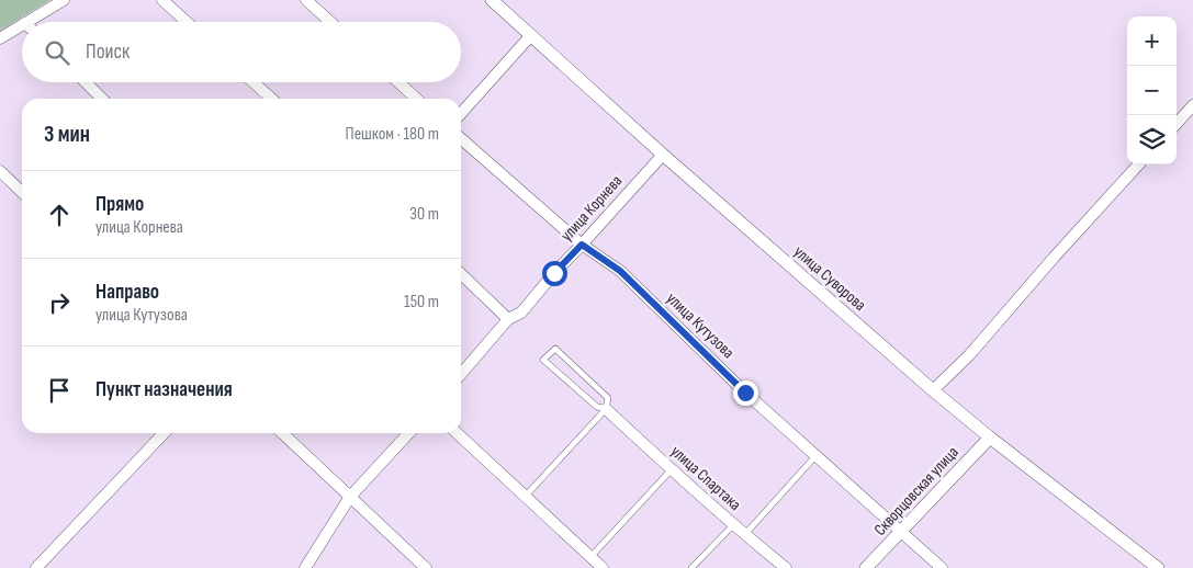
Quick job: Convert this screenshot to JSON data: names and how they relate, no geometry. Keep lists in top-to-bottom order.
{
  "streets": {
    "street": [
      "улица Корнева",
      "улица Суворова",
      "улица Кутузова",
      "улица Спартака",
      "Скворцовская улица"
    ]
  },
  "crossings": [
    ["улица Корнева", "улица Суворова"],
    ["улица Корнева", "улица Кутузова"],
    ["улица Суворова", "Скворцовская улица"],
    ["улица Кутузова", "Скворцовская улица"]
  ],
  "page": {
    "map_buttons": ["+", "−"],
    "search": "Поиск",
    "heading": ["3 мин", "Пешком · 180 m"],
    "list": [
      ["Прямо", "улица Корнева", "30 m"],
      ["Направо", "улица Кутузова", "150 m"],
      "Пункт назначения"
    ]
  }
}
